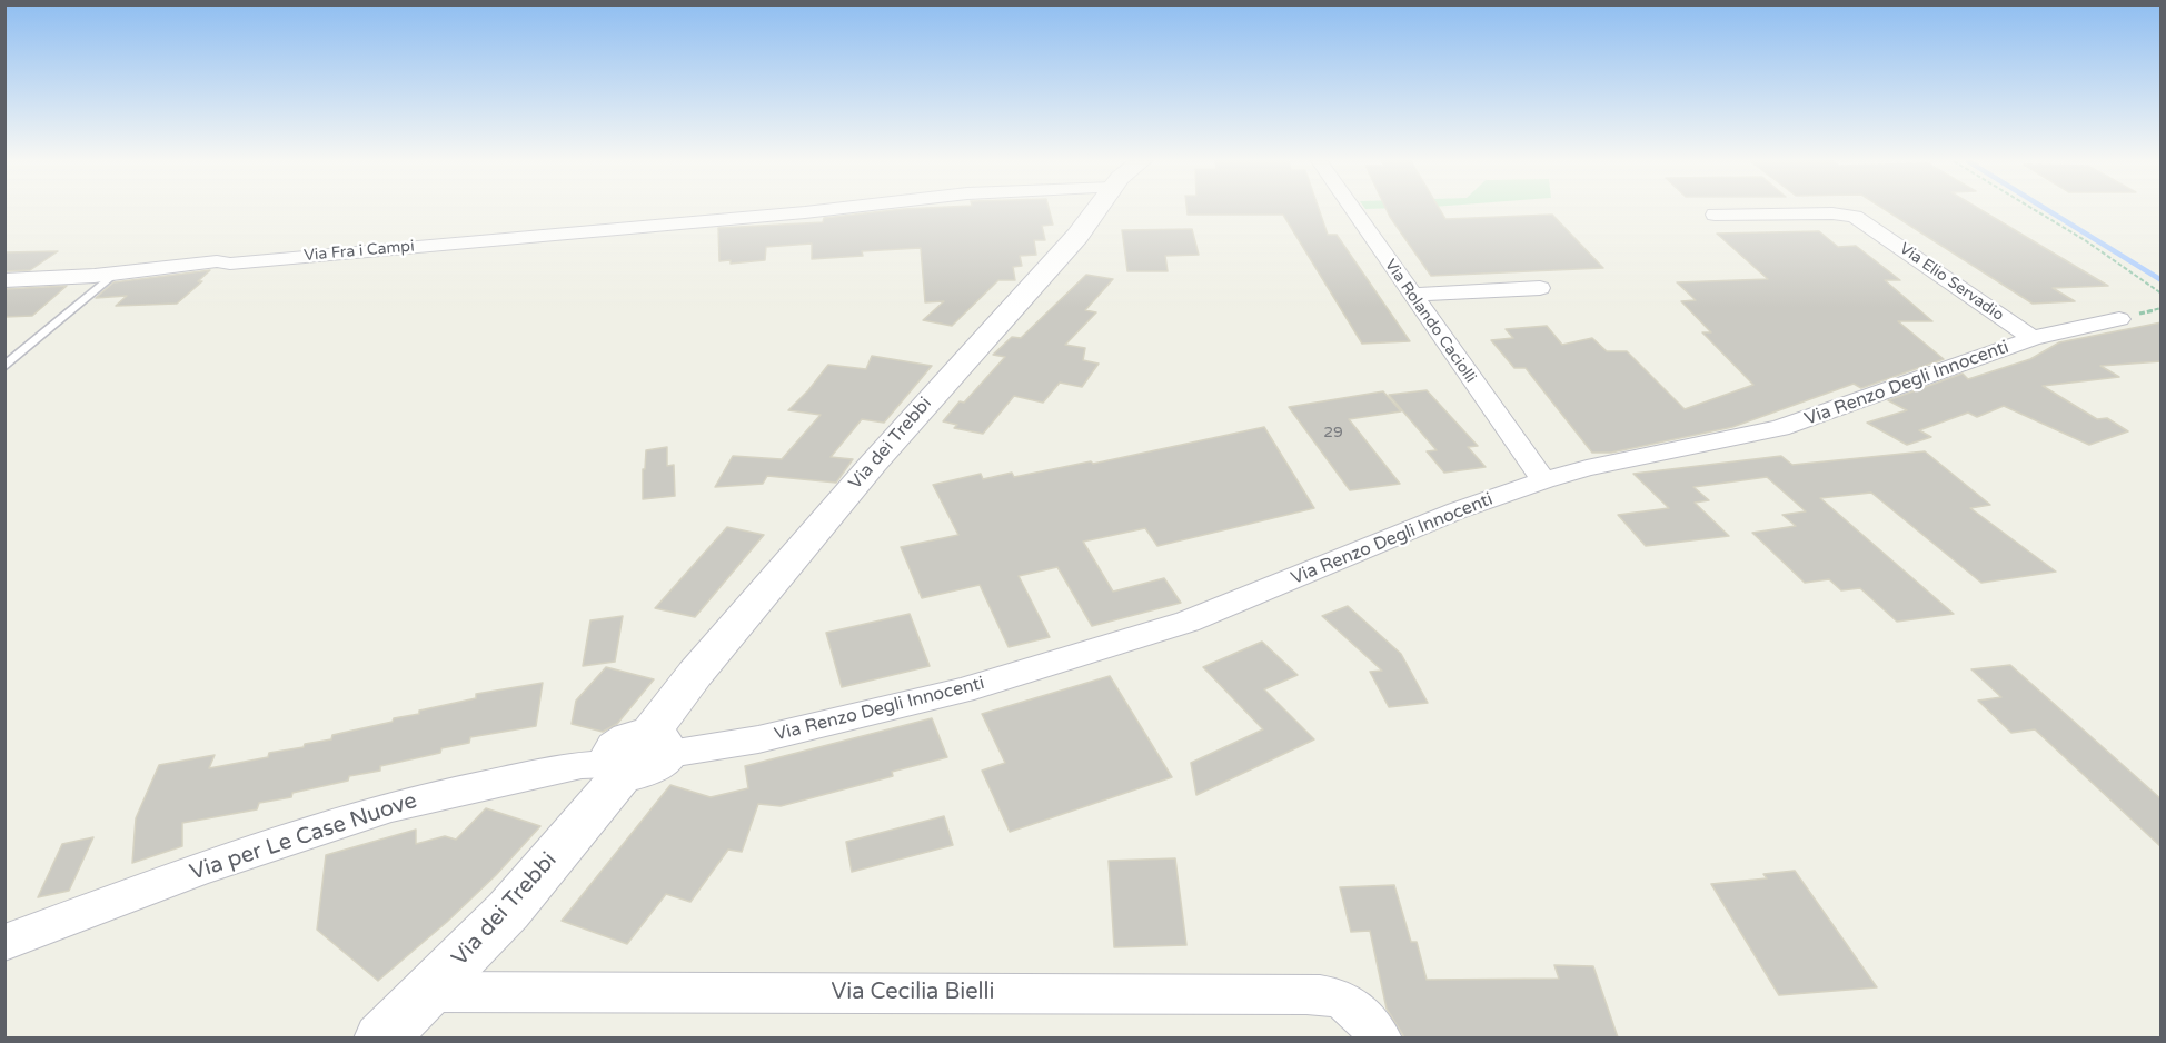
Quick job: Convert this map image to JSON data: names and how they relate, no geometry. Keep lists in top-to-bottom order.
{
  "streets": {
    "street": [
      "Via Fra i Campi",
      "Via Elio Servadio",
      "Via Rolando Caciolli",
      "Via Renzo Degli Innocenti",
      "Via dei Trebbi",
      "Via per Le Case Nuove",
      "Via Cecilia Bielli"
    ]
  },
  "crossings": [
    ["Via Elio Servadio", "Via Renzo Degli Innocenti"],
    ["Via Rolando Caciolli", "Via Renzo Degli Innocenti"],
    ["Via Renzo Degli Innocenti", "Via dei Trebbi"],
    ["Via Renzo Degli Innocenti", "Via per Le Case Nuove"],
    ["Via dei Trebbi", "Via per Le Case Nuove"],
    ["Via dei Trebbi", "Via Cecilia Bielli"]
  ],
  "house_numbers": ["29"]
}
